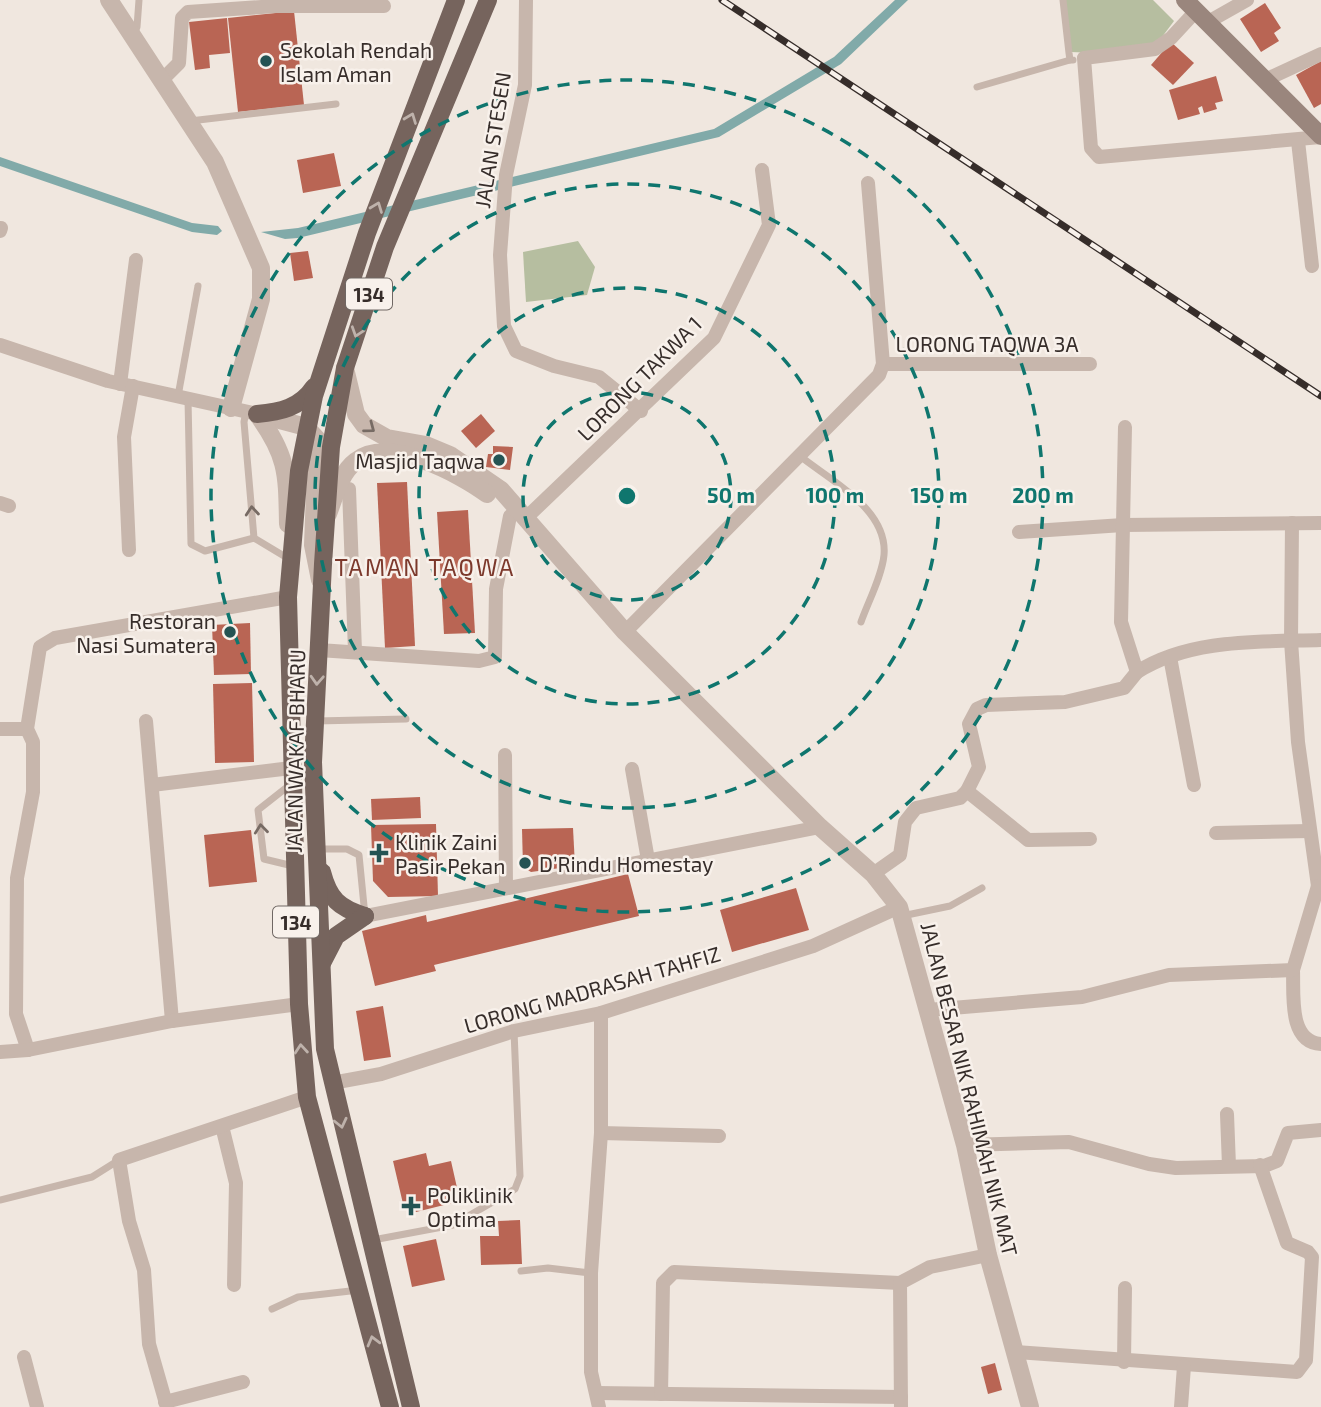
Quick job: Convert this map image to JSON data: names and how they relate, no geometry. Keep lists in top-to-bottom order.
{
  "streets": {
    "main road": ["134", "JALAN WAKAF BHARU"],
    "street": [
      "JALAN STESEN",
      "LORONG TAQWA 3A",
      "LORONG TAKWA 1",
      "LORONG MADRASAH TAHFIZ",
      "JALAN BESAR NIK RAHIMAH NIK MAT"
    ]
  },
  "crossings": [
    ["JALAN STESEN", "LORONG TAKWA 1"],
    ["LORONG TAKWA 1", "JALAN BESAR NIK RAHIMAH NIK MAT"],
    ["JALAN WAKAF BHARU", "LORONG MADRASAH TAHFIZ"],
    ["JALAN WAKAF BHARU", "JALAN BESAR NIK RAHIMAH NIK MAT"],
    ["LORONG MADRASAH TAHFIZ", "JALAN BESAR NIK RAHIMAH NIK MAT"]
  ],
  "districts": ["TAMAN TAQWA"],
  "places": {
    "other": [
      "Sekolah Rendah Islam Aman",
      "Masjid Taqwa",
      "Restoran Nasi Sumatera",
      "D’Rindu Homestay"
    ],
    "health": ["Klinik Zaini Pasir Pekan", "Poliklinik Optima"]
  },
  "rings": [
    "50 m",
    "100 m",
    "150 m",
    "200 m"
  ]
}
